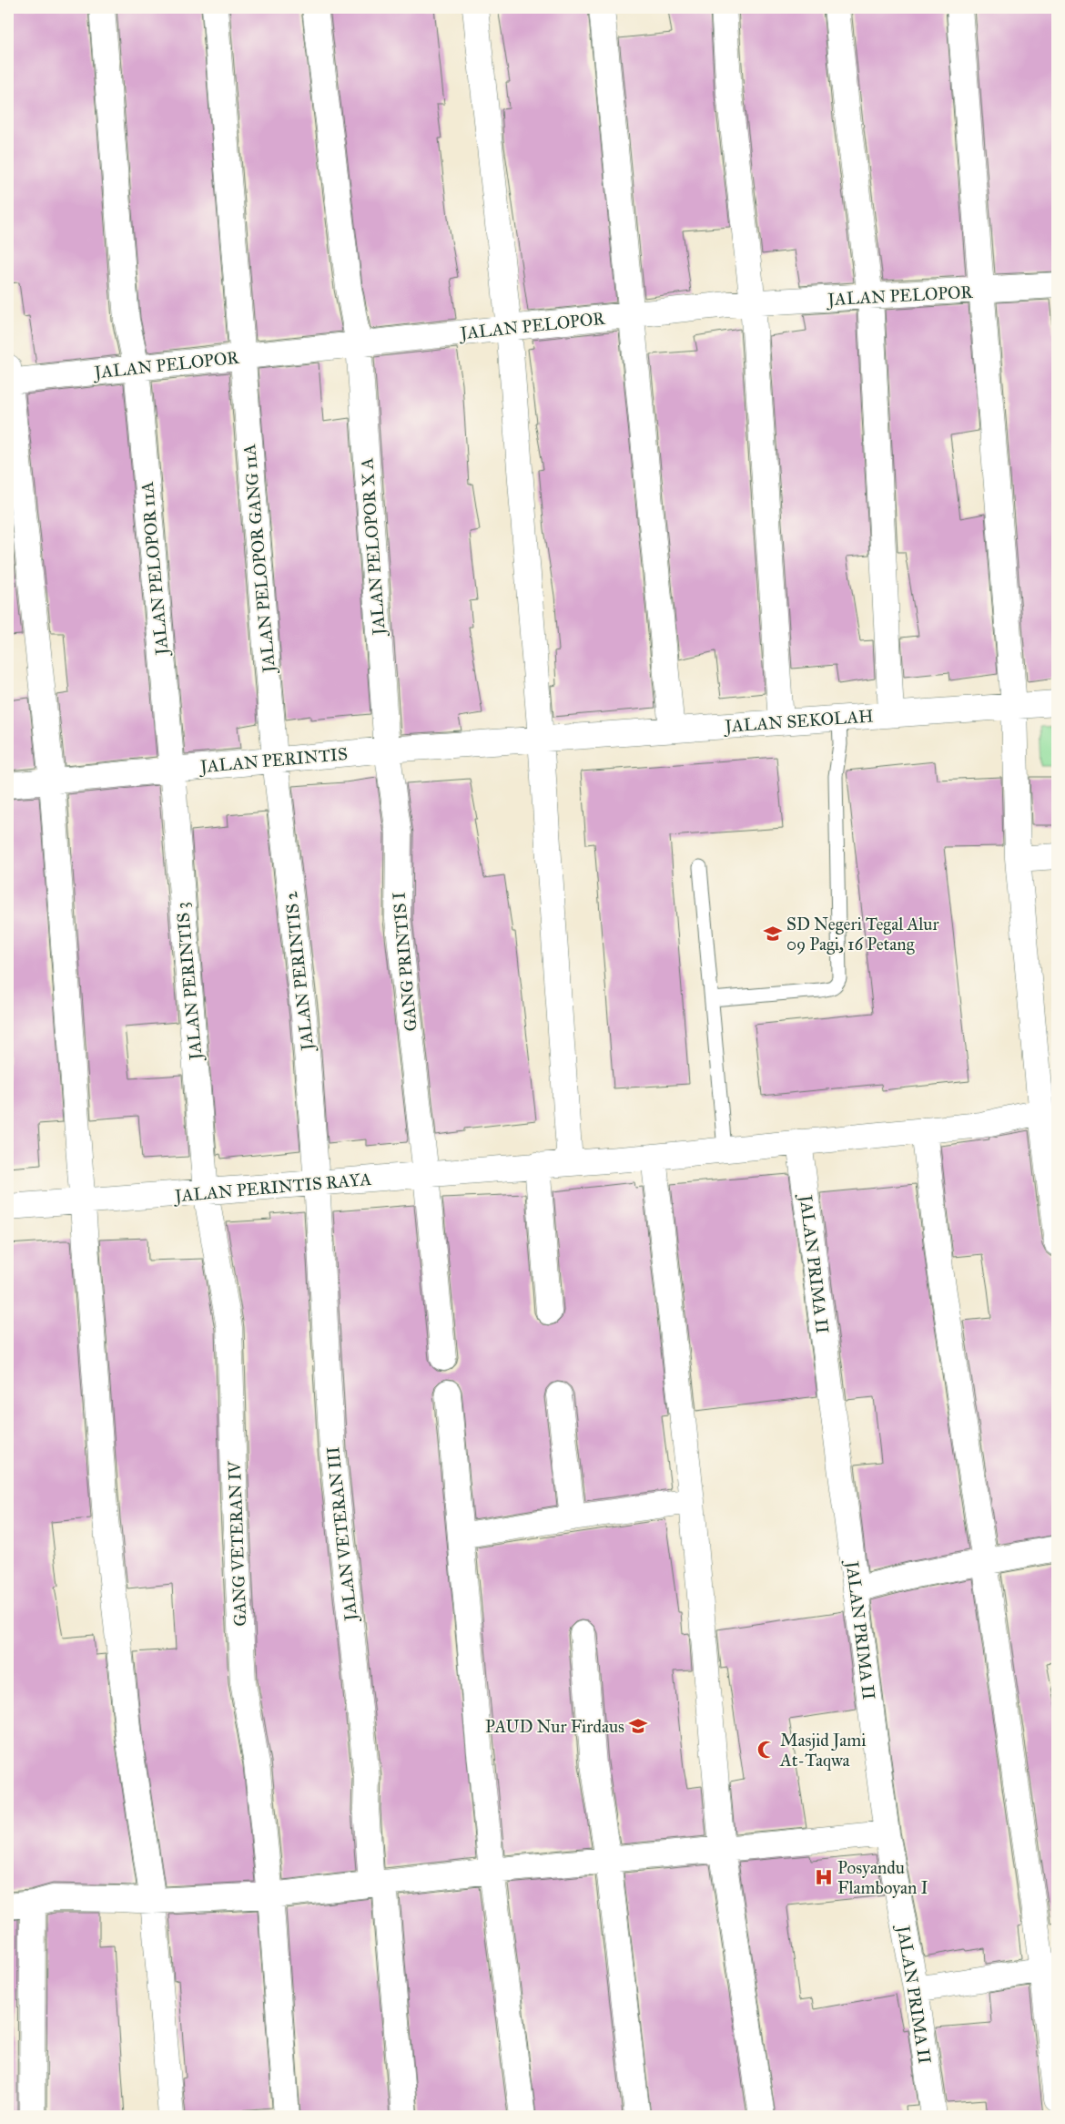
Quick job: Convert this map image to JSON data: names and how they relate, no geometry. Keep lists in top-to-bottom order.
{
  "streets": {
    "street": [
      "JALAN PELOPOR",
      "JALAN PELOPOR X A",
      "JALAN PELOPOR GANG 11A",
      "JALAN PELOPOR 11A",
      "JALAN SEKOLAH",
      "JALAN PERINTIS",
      "GANG PRINTIS I",
      "JALAN PERINTIS 2",
      "JALAN PERINTIS 3",
      "JALAN PERINTIS RAYA",
      "JALAN PRIMA II",
      "JALAN VETERAN III",
      "GANG VETERAN IV"
    ]
  },
  "crossings": [
    ["JALAN PELOPOR", "JALAN PELOPOR X A"],
    ["JALAN PELOPOR", "JALAN PELOPOR GANG 11A"],
    ["JALAN PELOPOR", "JALAN PELOPOR 11A"],
    ["JALAN PELOPOR", "JALAN PERINTIS"],
    ["JALAN PELOPOR X A", "JALAN PERINTIS"],
    ["JALAN PELOPOR X A", "GANG PRINTIS I"],
    ["JALAN PELOPOR GANG 11A", "JALAN PERINTIS"],
    ["JALAN PELOPOR GANG 11A", "JALAN PERINTIS 2"],
    ["JALAN PELOPOR 11A", "JALAN PERINTIS"],
    ["JALAN PELOPOR 11A", "JALAN PERINTIS 3"],
    ["JALAN SEKOLAH", "JALAN PERINTIS"],
    ["JALAN PERINTIS", "GANG PRINTIS I"],
    ["JALAN PERINTIS", "JALAN PERINTIS 2"],
    ["JALAN PERINTIS", "JALAN PERINTIS 3"],
    ["GANG PRINTIS I", "JALAN PERINTIS RAYA"],
    ["JALAN PERINTIS 2", "JALAN PERINTIS RAYA"],
    ["JALAN PERINTIS 2", "JALAN VETERAN III"],
    ["JALAN PERINTIS 3", "JALAN PERINTIS RAYA"],
    ["JALAN PERINTIS 3", "GANG VETERAN IV"],
    ["JALAN PERINTIS RAYA", "JALAN PRIMA II"],
    ["JALAN PERINTIS RAYA", "JALAN VETERAN III"],
    ["JALAN PERINTIS RAYA", "GANG VETERAN IV"]
  ],
  "places": {
    "school or university": ["SD Negeri Tegal Alur 09 Pagi, 16 Petang", "PAUD Nur Firdaus"],
    "mosque": ["Masjid Jami At-Taqwa"],
    "hospital": ["Posyandu Flamboyan I"]
  }
}
